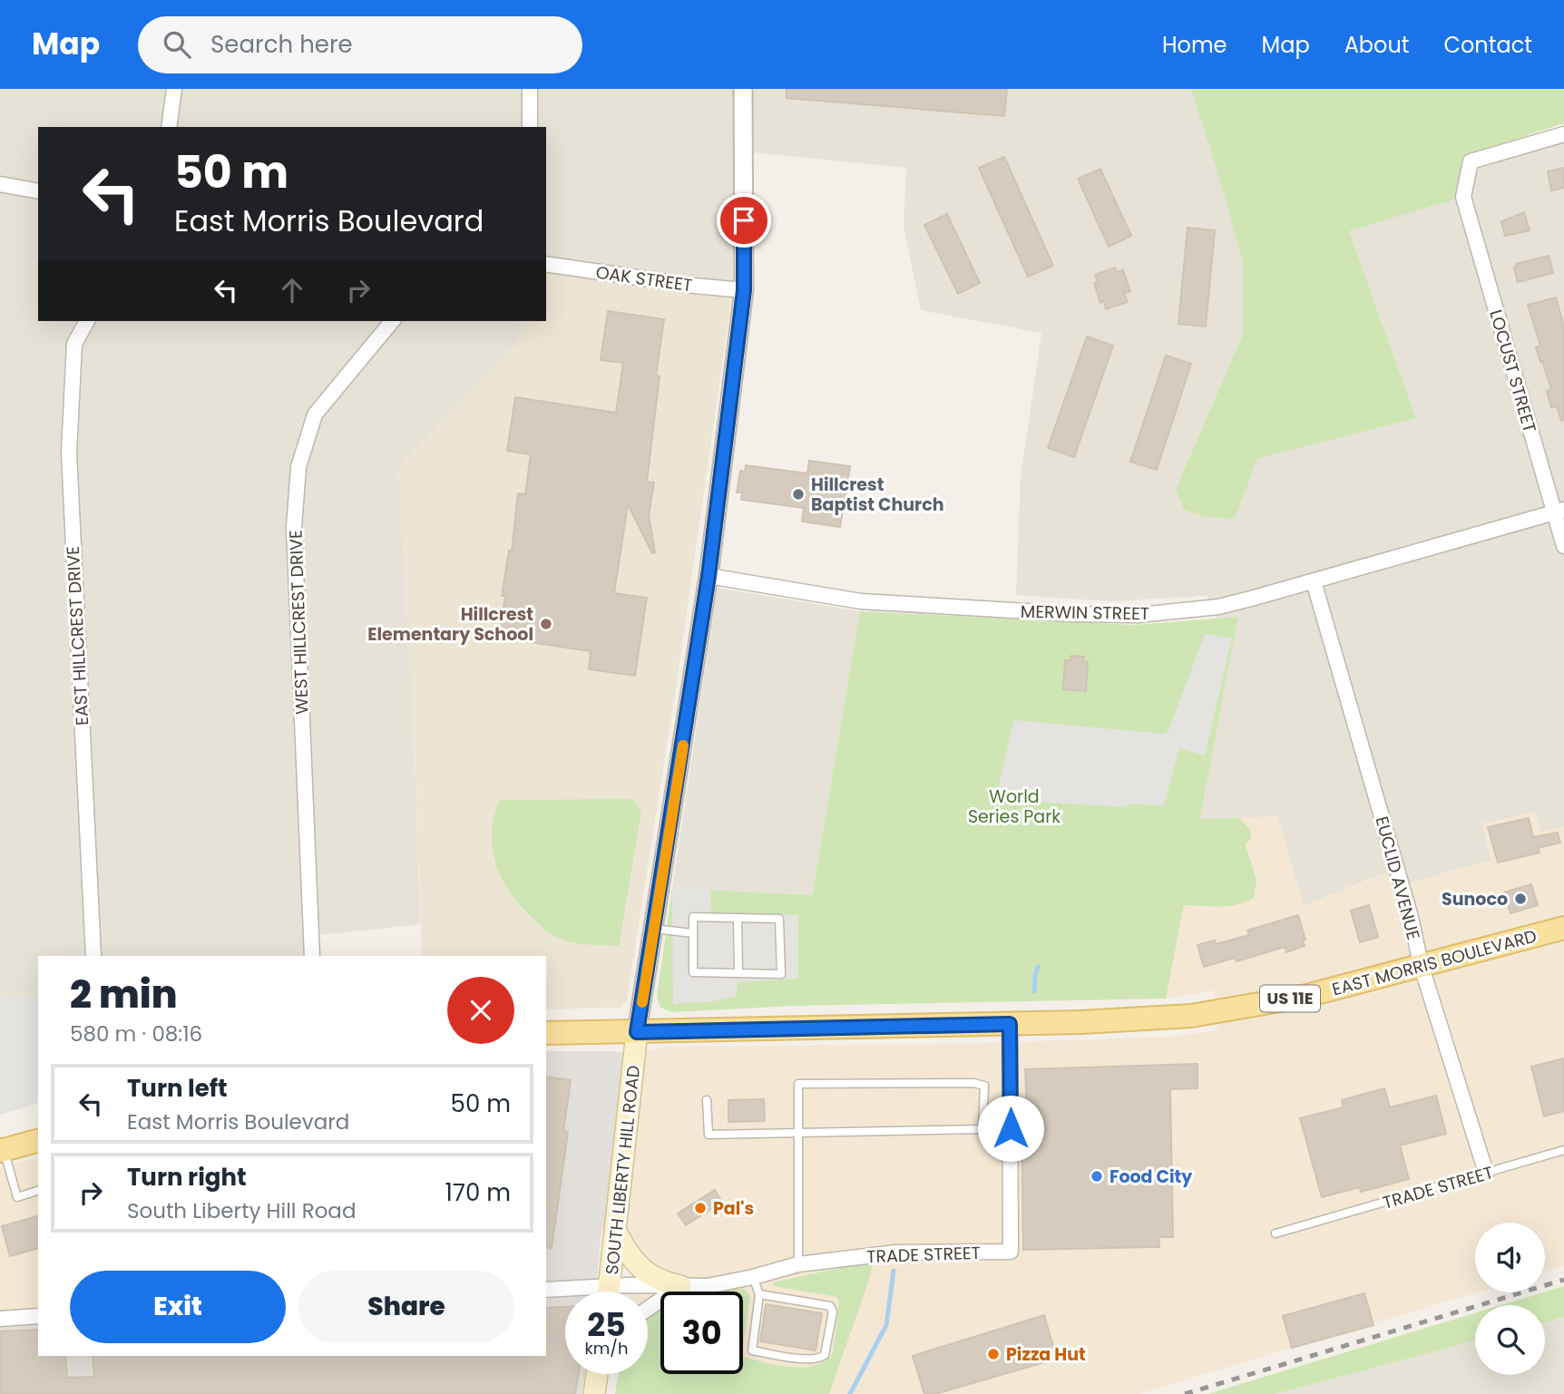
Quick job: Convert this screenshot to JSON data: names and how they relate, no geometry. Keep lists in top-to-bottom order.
{
  "streets": {
    "main road": ["EAST MORRIS BOULEVARD", "US 11E", "SOUTH LIBERTY HILL ROAD"],
    "street": [
      "OAK STREET",
      "LOCUST STREET",
      "MERWIN STREET",
      "WEST HILLCREST DRIVE",
      "EAST HILLCREST DRIVE",
      "EUCLID AVENUE",
      "TRADE STREET"
    ]
  },
  "crossings": [
    ["OAK STREET", "SOUTH LIBERTY HILL ROAD"],
    ["LOCUST STREET", "MERWIN STREET"],
    ["MERWIN STREET", "EUCLID AVENUE"],
    ["MERWIN STREET", "SOUTH LIBERTY HILL ROAD"],
    ["EUCLID AVENUE", "EAST MORRIS BOULEVARD"],
    ["EUCLID AVENUE", "TRADE STREET"],
    ["EAST MORRIS BOULEVARD", "SOUTH LIBERTY HILL ROAD"],
    ["EAST MORRIS BOULEVARD", "TRADE STREET"]
  ],
  "parks": ["World Series Park"],
  "places": [
    "Hillcrest Baptist Church",
    "Hillcrest Elementary School",
    "Sunoco",
    "Food City",
    "Pal's",
    "Pizza Hut"
  ],
  "page": {
    "header": "Map",
    "search": "Search here",
    "nav": [
      "Home",
      "Map",
      "About",
      "Contact"
    ],
    "turn": ["50 m", "East Morris Boulevard"],
    "heading": ["2 min", "580 m · 08:16"],
    "list": [
      {
        "name": "Turn left",
        "note": "East Morris Boulevard",
        "value": "50 m"
      },
      {
        "name": "Turn right",
        "note": "South Liberty Hill Road",
        "value": "170 m"
      }
    ],
    "buttons": ["Exit", "Share"],
    "speed": "25 km/h",
    "limit": "30"
  }
}
